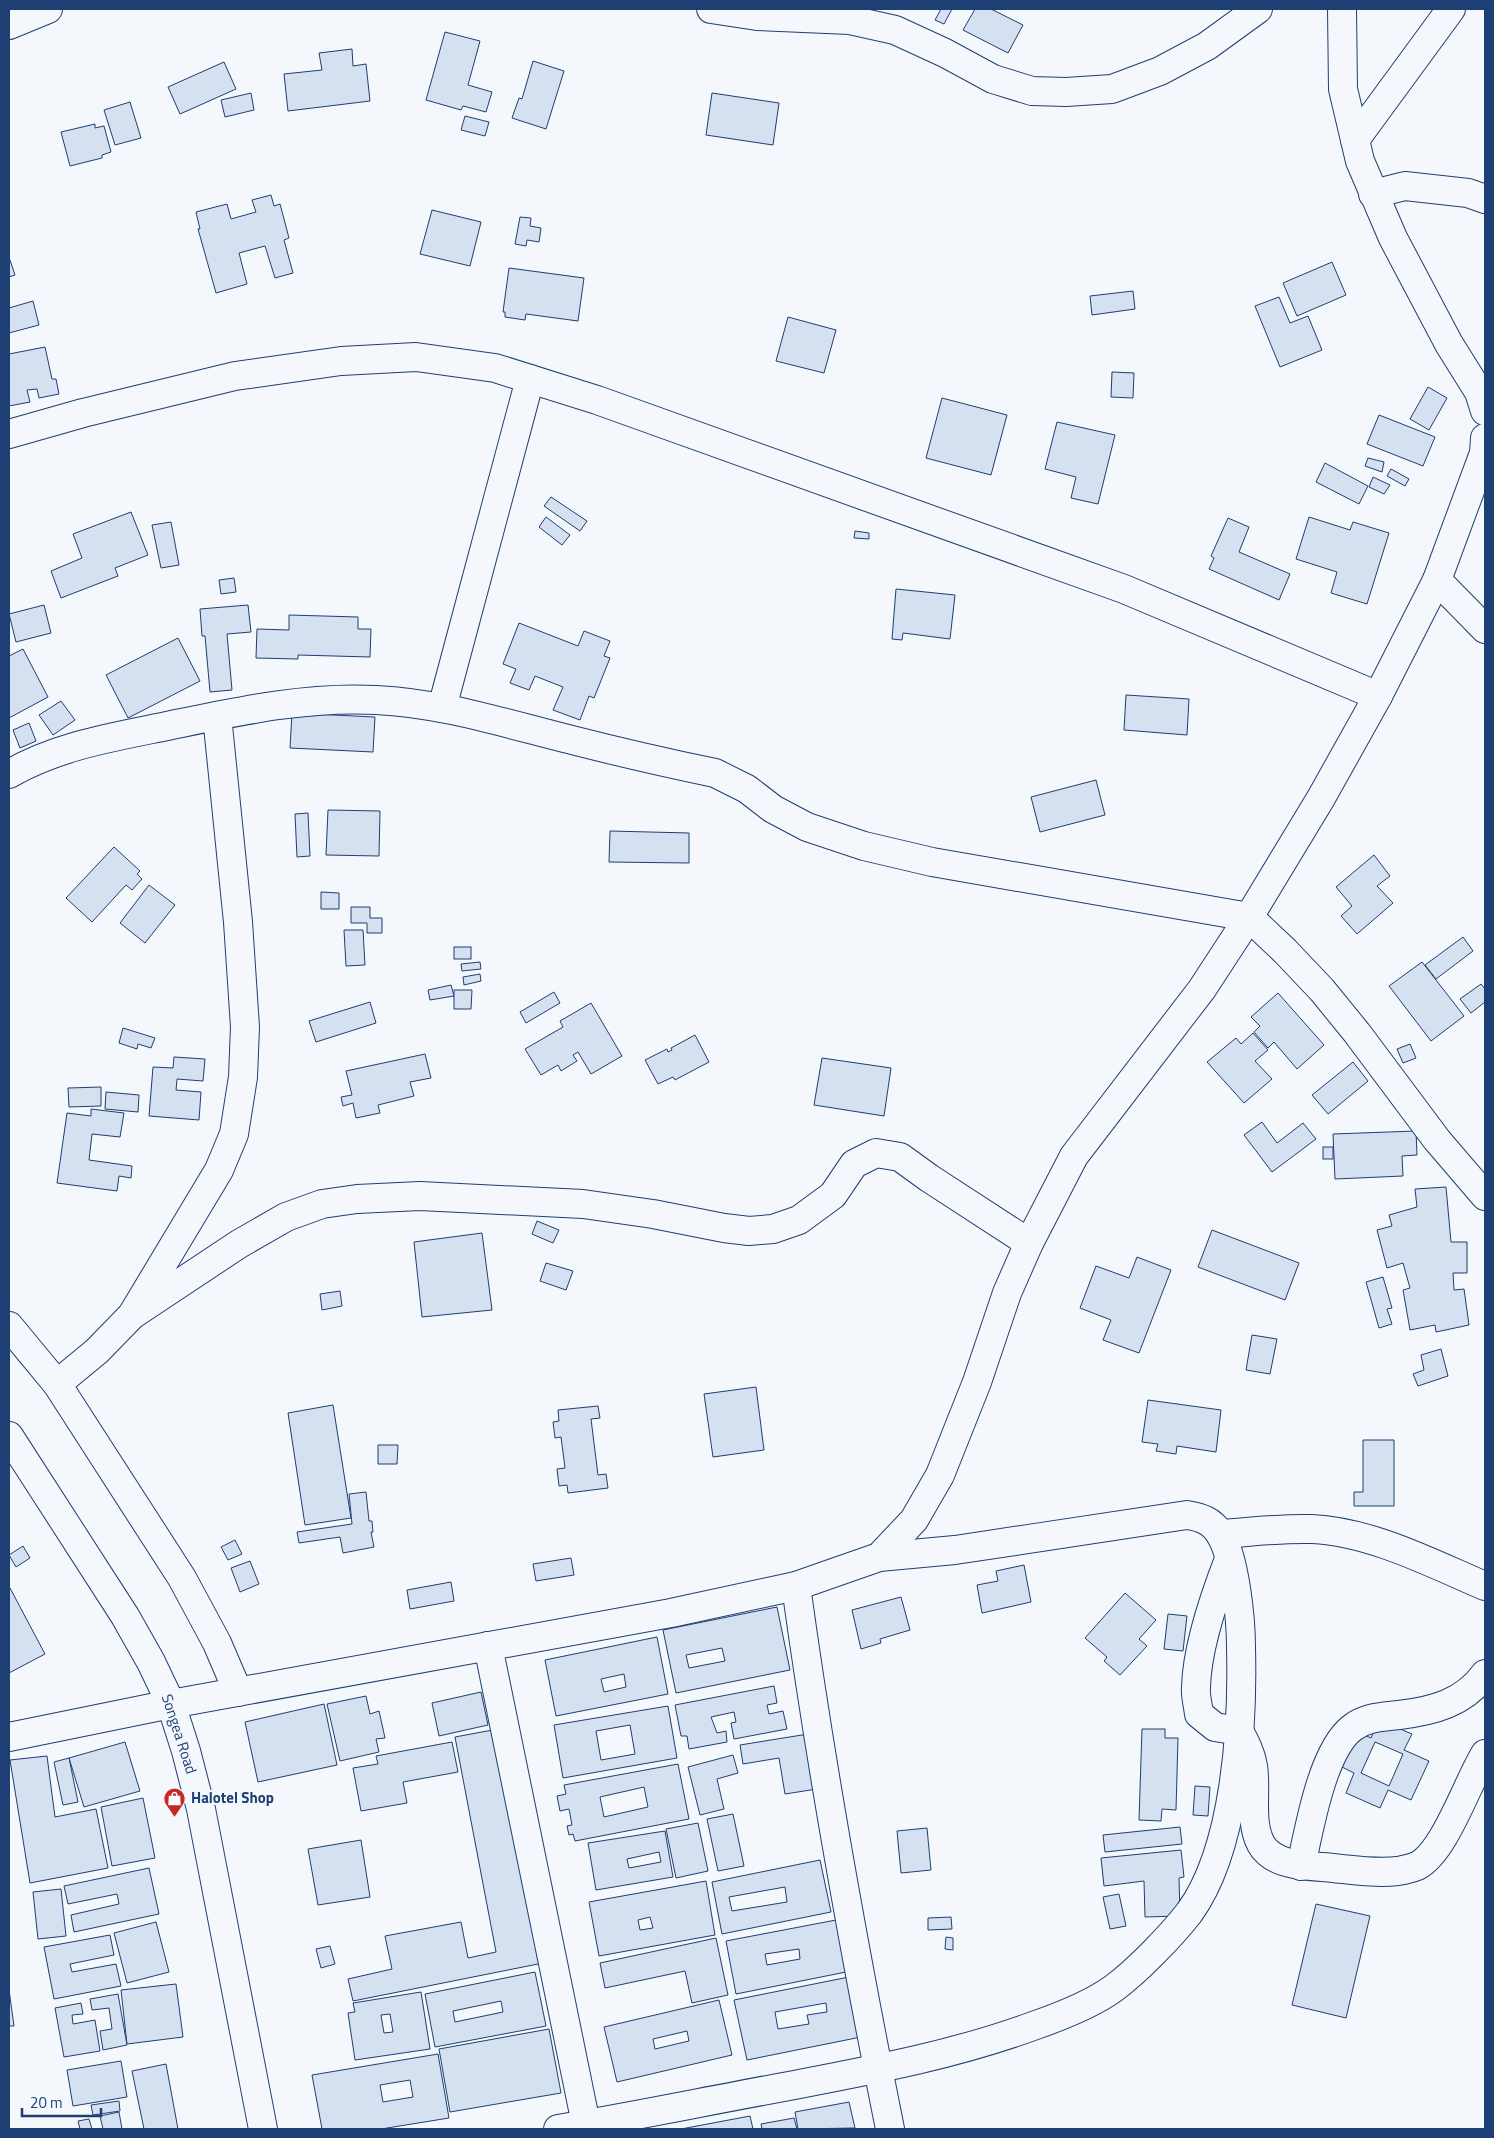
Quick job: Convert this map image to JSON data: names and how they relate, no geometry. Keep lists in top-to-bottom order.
{
  "streets": {
    "main road": ["Songea Road"]
  },
  "places": {
    "shop": ["Halotel Shop"]
  },
  "scale_bar": "20 m"
}
